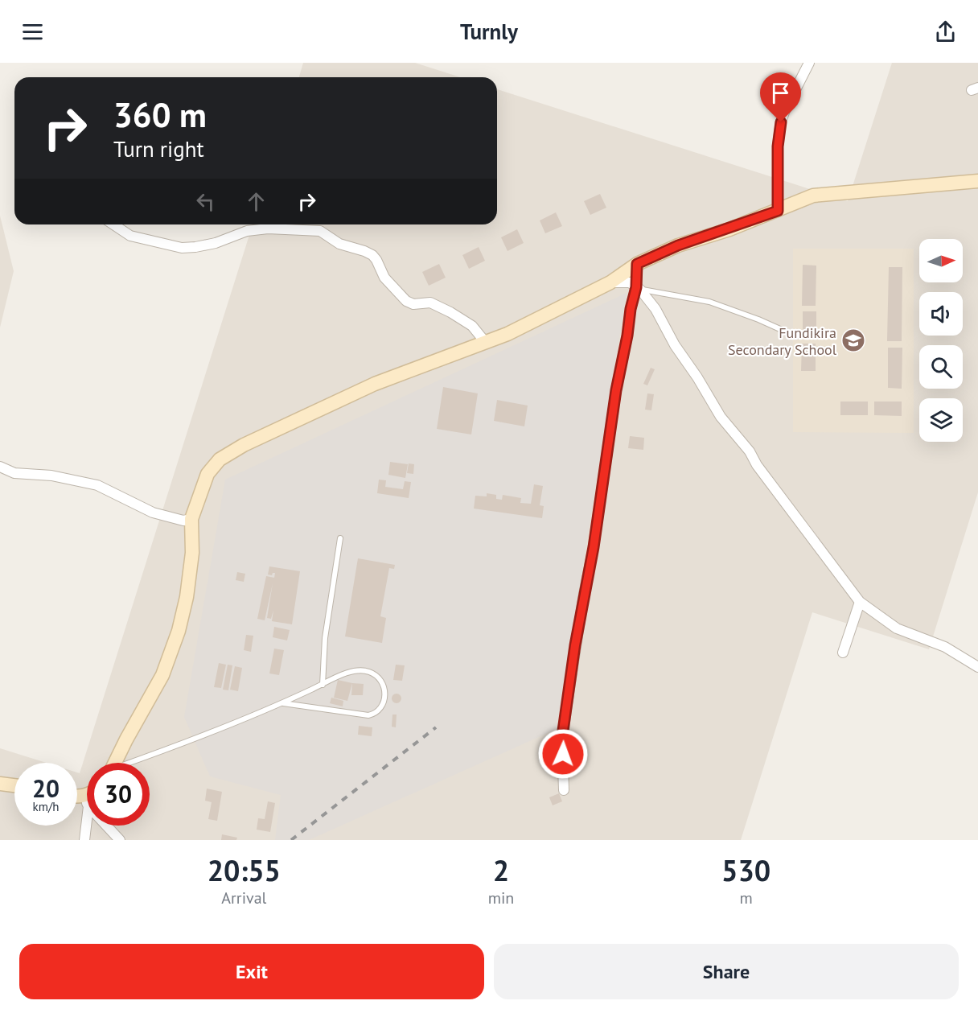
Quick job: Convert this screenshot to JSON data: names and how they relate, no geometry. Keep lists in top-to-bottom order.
{
  "places": {
    "school or university": ["Fundikira Secondary School"]
  },
  "north": "right",
  "page": {
    "header": "Turnly",
    "turn": ["360 m", "Turn right"],
    "speed": "20 km/h",
    "limit": "30",
    "eta": [
      "20:55",
      "Arrival",
      "2",
      "min",
      "530",
      "m"
    ],
    "buttons": ["Exit", "Share"]
  }
}
